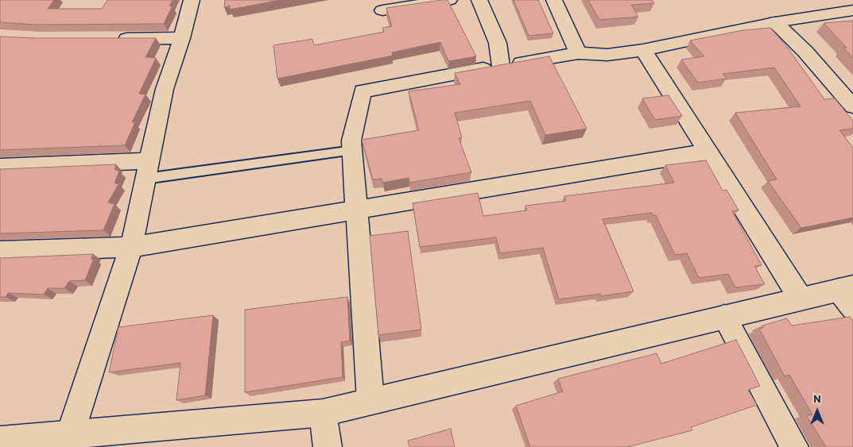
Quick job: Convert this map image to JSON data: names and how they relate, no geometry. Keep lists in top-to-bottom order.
{
  "north": "top"
}
